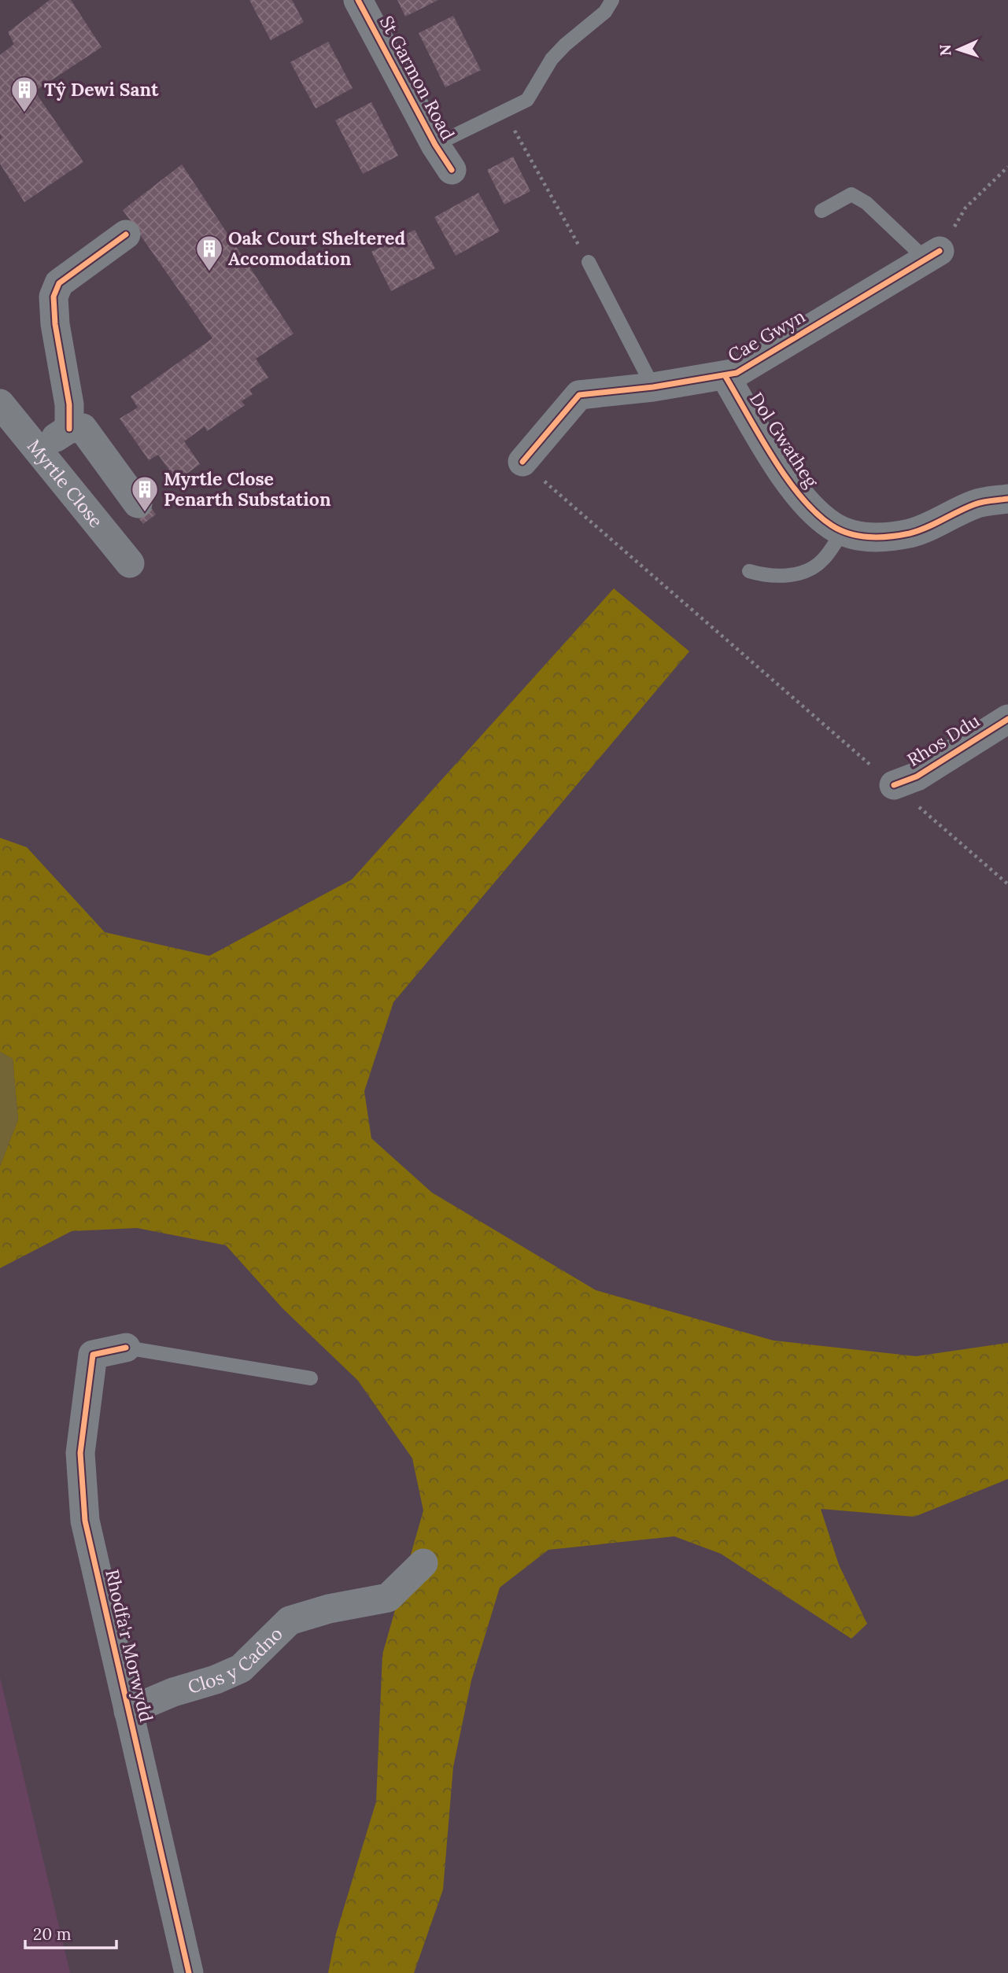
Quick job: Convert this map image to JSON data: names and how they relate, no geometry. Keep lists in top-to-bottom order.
{
  "streets": {
    "street": [
      "St Garmon Road",
      "Cae Gwyn",
      "Dol Gwatheg",
      "Myrtle Close",
      "Rhos Ddu",
      "Rhodfa'r Morwydd",
      "Clos y Cadno"
    ]
  },
  "crossings": [
    ["Cae Gwyn", "Dol Gwatheg"],
    ["Rhodfa'r Morwydd", "Clos y Cadno"]
  ],
  "places": {
    "building": ["Tŷ Dewi Sant", "Oak Court Sheltered Accomodation", "Myrtle Close Penarth Substation"]
  },
  "scale_bar": "20 m",
  "north": "left"
}
